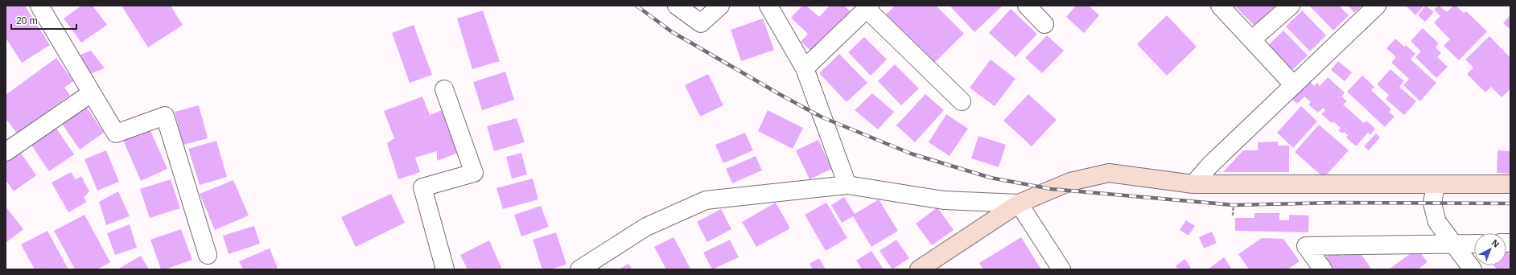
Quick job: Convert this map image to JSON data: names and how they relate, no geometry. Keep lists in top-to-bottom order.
{
  "scale_bar": "20 m",
  "north": "top right"
}
